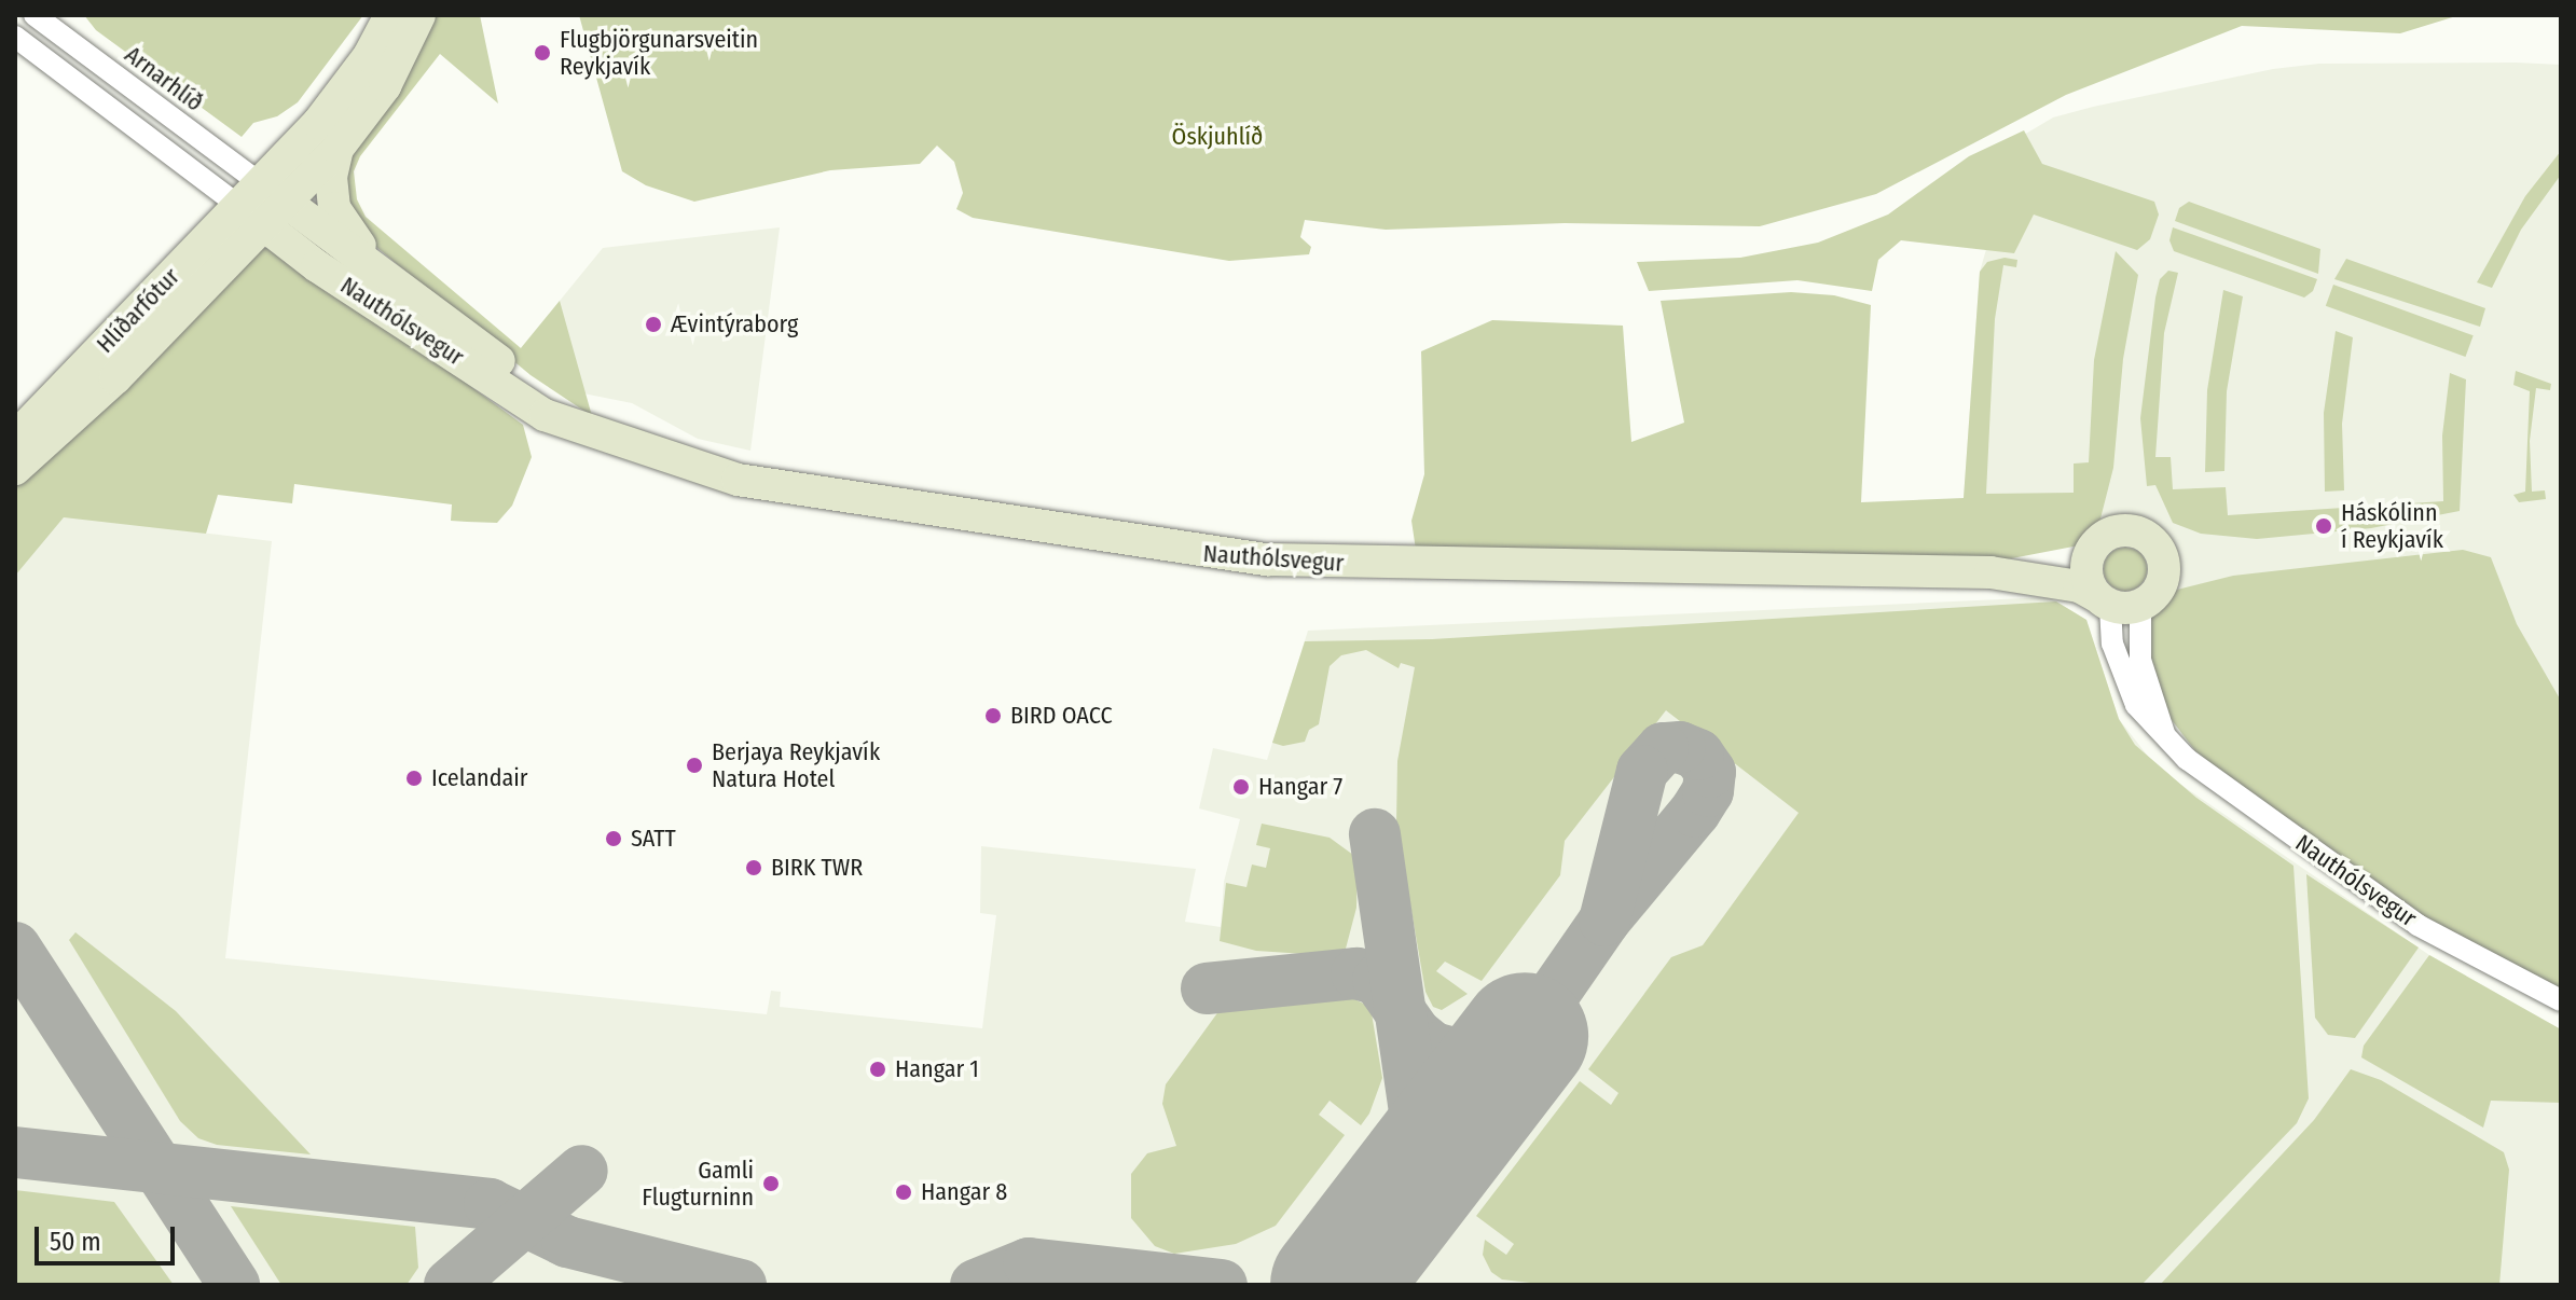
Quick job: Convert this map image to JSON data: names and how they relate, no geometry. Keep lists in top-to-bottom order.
{
  "streets": {
    "street": ["Arnarhlíð", "Hlíðarfótur", "Nauthólsvegur"]
  },
  "crossings": [
    ["Arnarhlíð", "Hlíðarfótur"],
    ["Arnarhlíð", "Nauthólsvegur"],
    ["Hlíðarfótur", "Nauthólsvegur"]
  ],
  "parks": ["Öskjuhlíð"],
  "places": [
    "Flugbjörgunarsveitin Reykjavík",
    "Ævintýraborg",
    "Háskólinn í Reykjavík",
    "BIRD OACC",
    "Berjaya Reykjavík Natura Hotel",
    "Icelandair",
    "Hangar 7",
    "SATT",
    "BIRK TWR",
    "Hangar 1",
    "Gamli Flugturninn",
    "Hangar 8"
  ],
  "scale_bar": "50 m"
}
